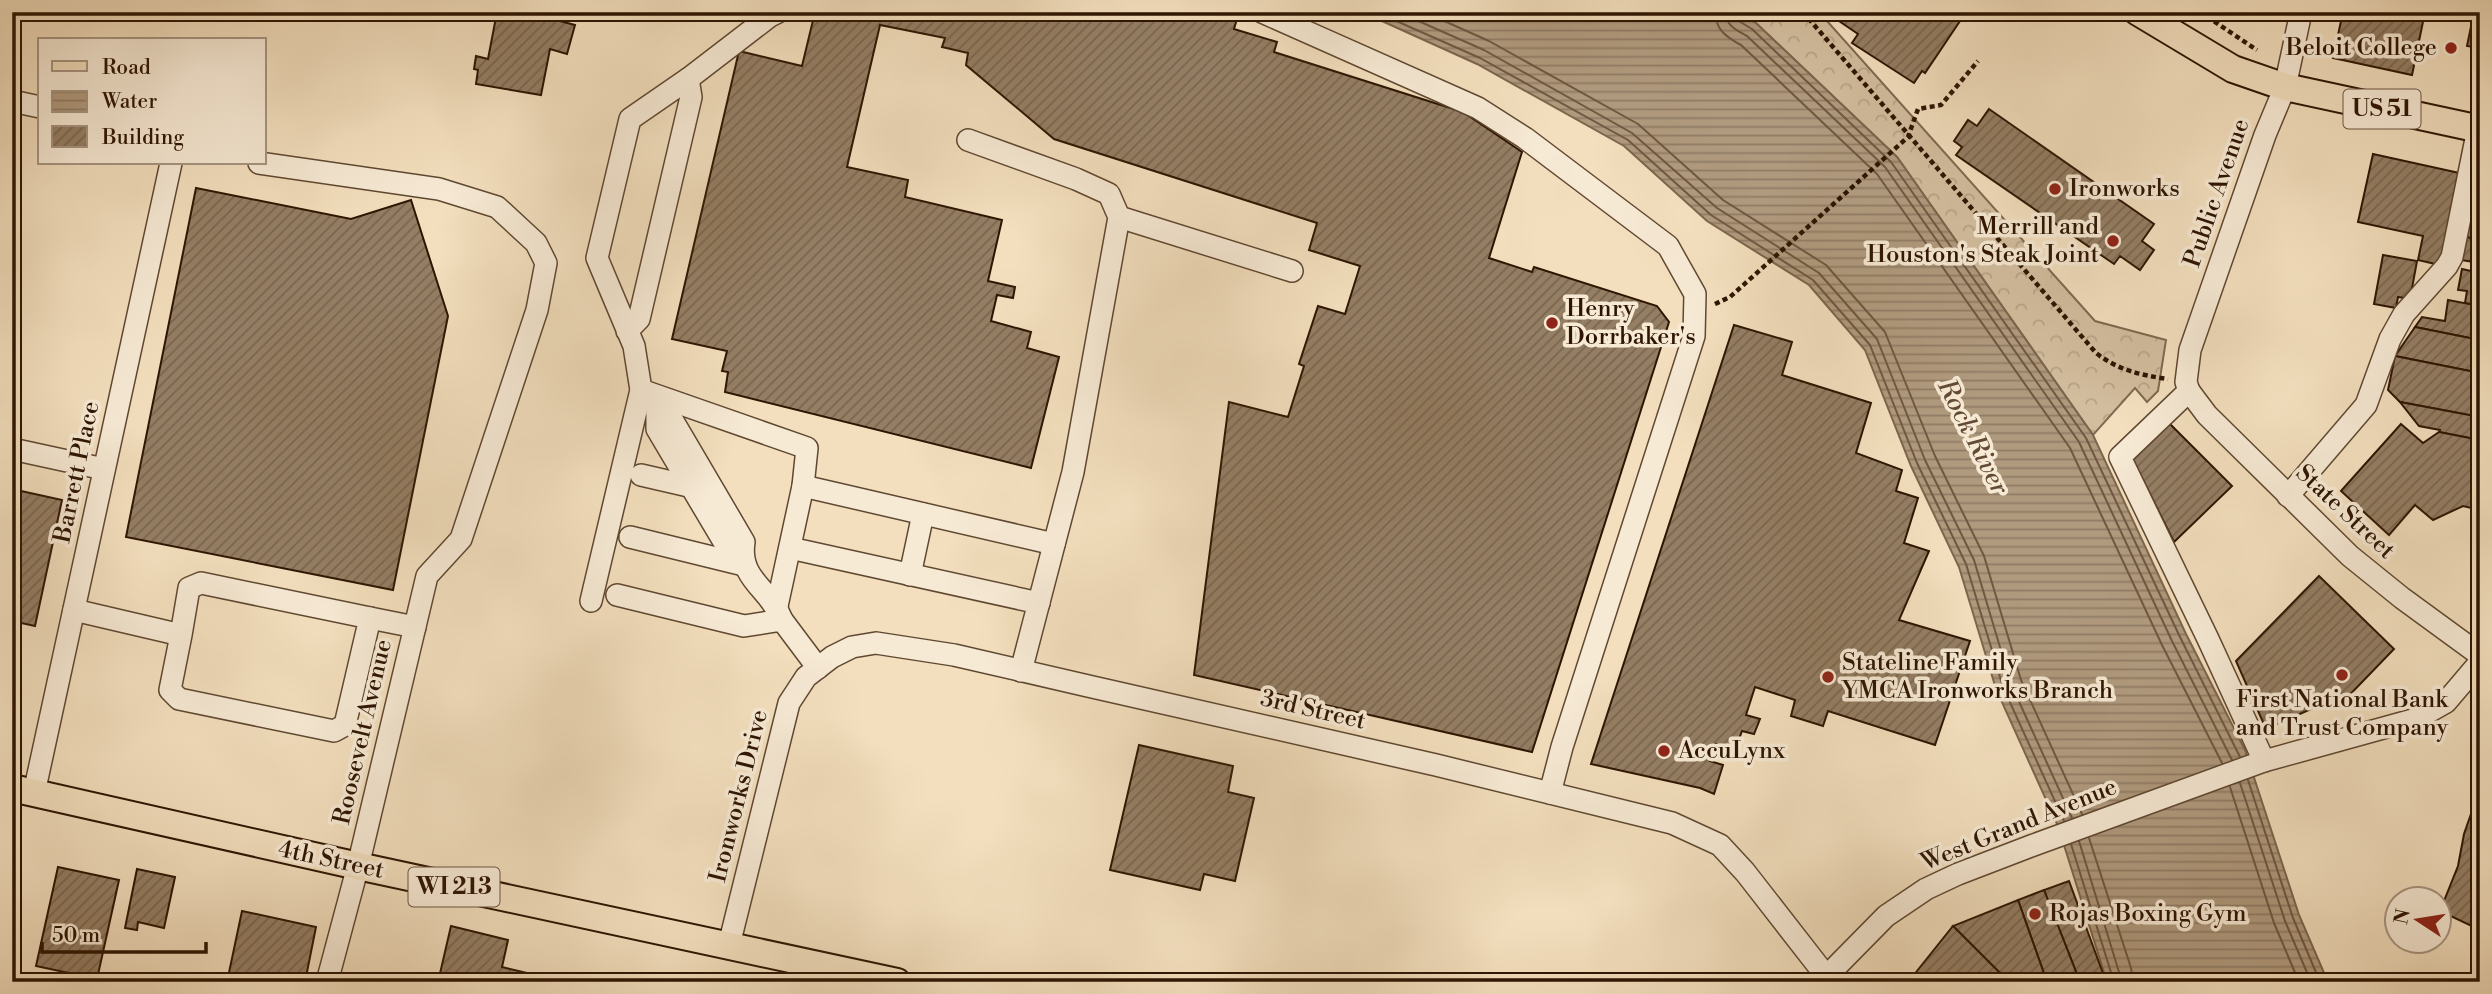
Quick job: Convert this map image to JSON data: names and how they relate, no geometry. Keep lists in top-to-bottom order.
{
  "streets": {
    "main road": ["US 51", "4th Street", "WI 213"],
    "street": [
      "Public Avenue",
      "Barrett Place",
      "State Street",
      "3rd Street",
      "Roosevelt Avenue",
      "Ironworks Drive",
      "West Grand Avenue"
    ]
  },
  "crossings": [
    ["US 51", "Public Avenue"],
    ["Public Avenue", "State Street"],
    ["Barrett Place", "4th Street"],
    ["3rd Street", "Ironworks Drive"],
    ["3rd Street", "West Grand Avenue"],
    ["Roosevelt Avenue", "4th Street"],
    ["Ironworks Drive", "4th Street"]
  ],
  "water": ["Rock River"],
  "places": [
    "Beloit College",
    "Ironworks",
    "Merrill and Houston's Steak Joint",
    "Henry Dorrbaker's",
    "First National Bank and Trust Company",
    "Stateline Family YMCA Ironworks Branch",
    "AccuLynx",
    "Rojas Boxing Gym"
  ],
  "legend": ["Road", "Water", "Building"],
  "scale_bar": "50 m",
  "north": "left"
}
